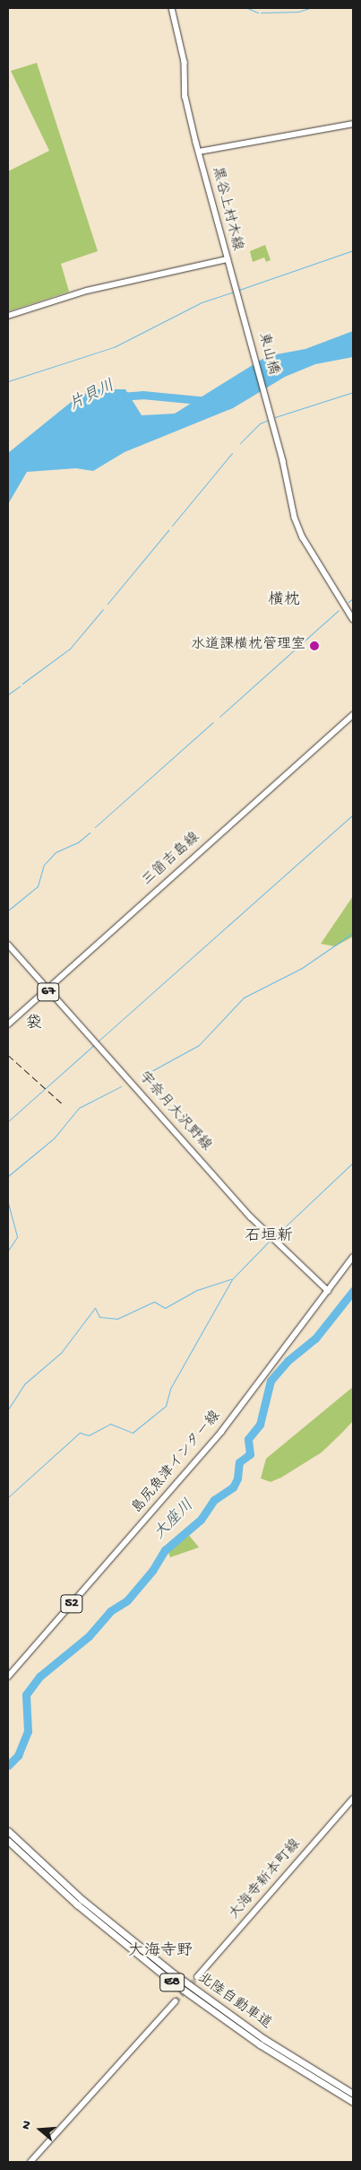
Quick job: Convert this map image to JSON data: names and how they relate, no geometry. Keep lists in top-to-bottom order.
{
  "streets": {
    "highway": ["E8", "北陸自動車道"],
    "main road": [
      "黒谷上村木線",
      "東山橋",
      "三箇吉島線",
      "67",
      "宇奈月大沢野線",
      "島尻魚津インター線",
      "52",
      "大海寺新本町線"
    ]
  },
  "crossings": [
    ["黒谷上村木線", "東山橋"],
    ["三箇吉島線", "宇奈月大沢野線"],
    ["宇奈月大沢野線", "島尻魚津インター線"]
  ],
  "districts": [
    "横枕",
    "袋",
    "石垣新",
    "大海寺野"
  ],
  "water": ["片貝川", "大座川"],
  "places": ["水道課横枕管理室"],
  "north": "left"
}
